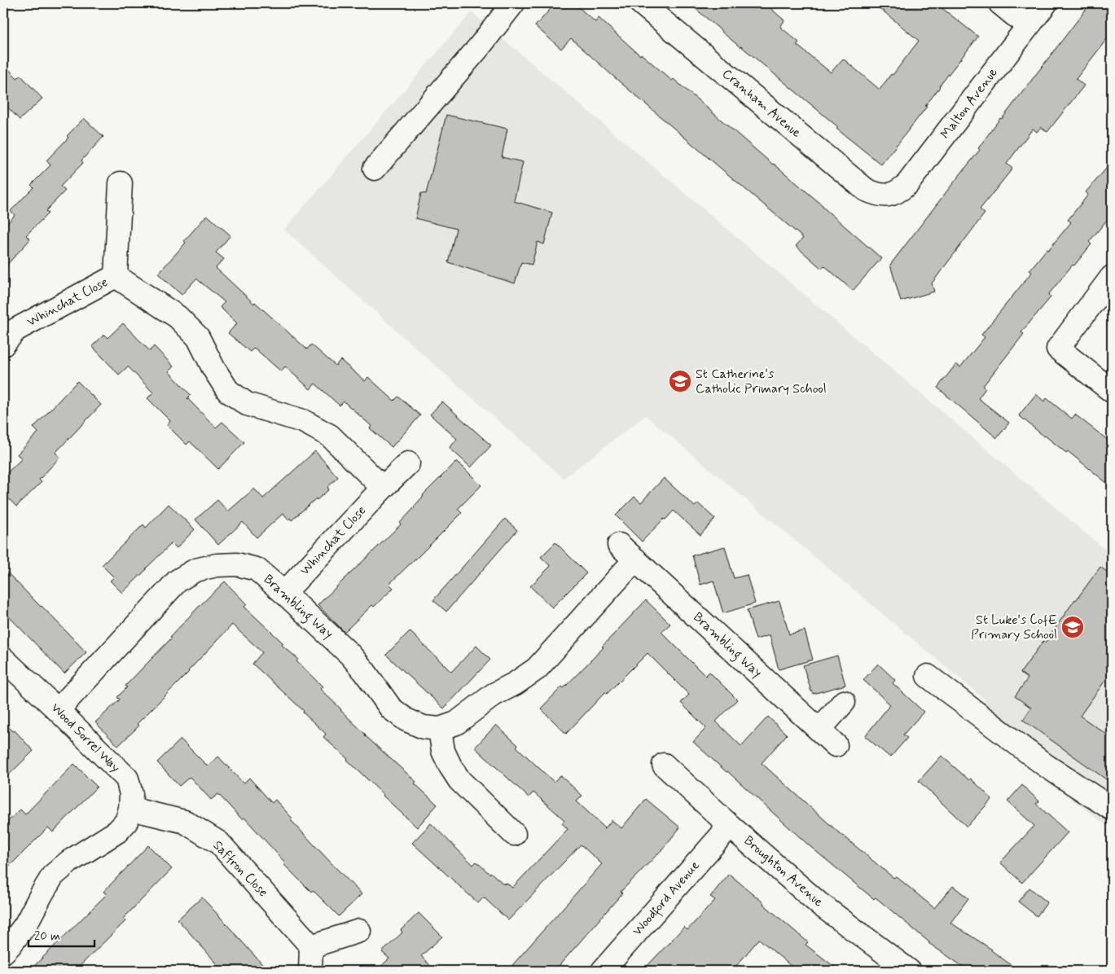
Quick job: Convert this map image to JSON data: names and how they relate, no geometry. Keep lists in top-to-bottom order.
{
  "streets": {
    "street": [
      "Cranham Avenue",
      "Malton Avenue",
      "Whinchat Close",
      "Brambling Way",
      "Wood Sorrel Way",
      "Saffron Close",
      "Broughton Avenue",
      "Woodford Avenue"
    ]
  },
  "crossings": [
    ["Cranham Avenue", "Malton Avenue"],
    ["Whinchat Close", "Brambling Way"],
    ["Brambling Way", "Wood Sorrel Way"],
    ["Wood Sorrel Way", "Saffron Close"],
    ["Broughton Avenue", "Woodford Avenue"]
  ],
  "places": {
    "school or university": ["St Catherine's Catholic Primary School", "St Luke's CofE Primary School"]
  },
  "scale_bar": "20 m"
}
